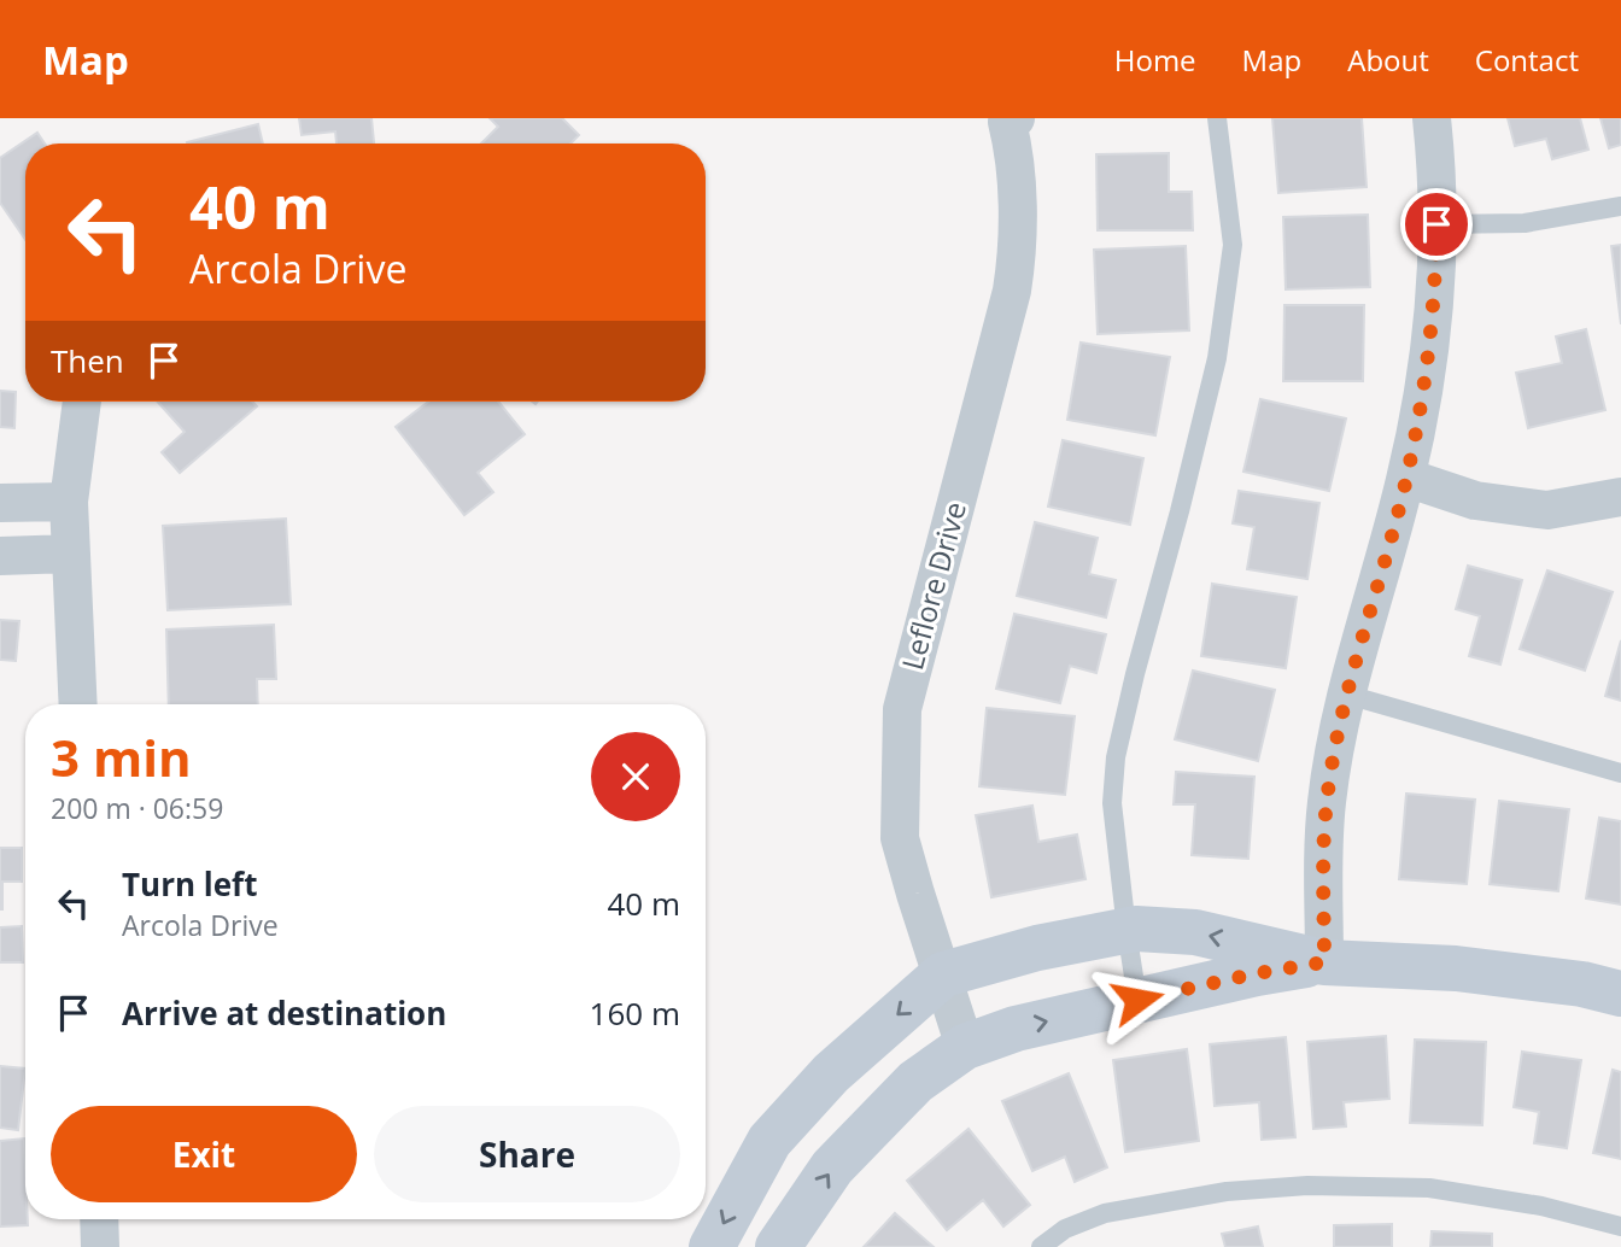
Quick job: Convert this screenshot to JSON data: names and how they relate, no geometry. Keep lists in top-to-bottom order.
{
  "streets": {
    "street": ["Leflore Drive"]
  },
  "page": {
    "header": "Map",
    "nav": [
      "Home",
      "Map",
      "About",
      "Contact"
    ],
    "turn": ["40 m", "Arcola Drive"],
    "then": "Then",
    "heading": ["3 min", "200 m · 06:59"],
    "list": [
      {
        "name": "Turn left",
        "note": "Arcola Drive",
        "value": "40 m"
      },
      {
        "name": "Arrive at destination",
        "value": "160 m"
      }
    ],
    "buttons": ["Exit", "Share"]
  }
}
